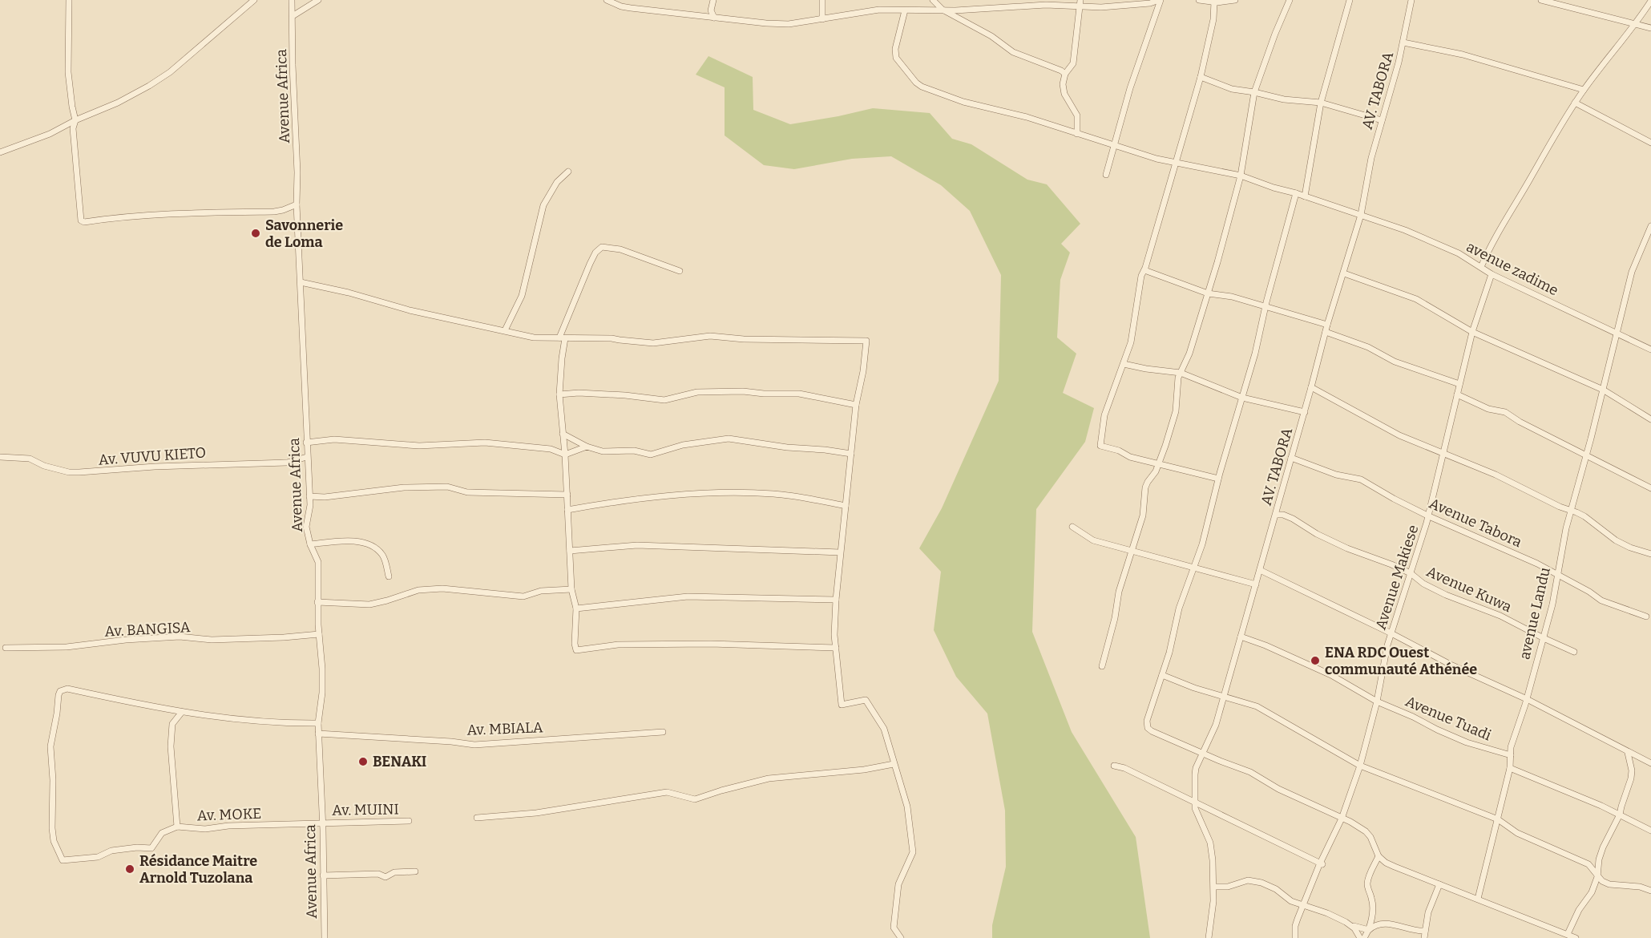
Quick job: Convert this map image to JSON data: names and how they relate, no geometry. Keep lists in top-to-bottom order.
{
  "streets": {
    "street": [
      "AV. TABORA",
      "Avenue Africa",
      "avenue zadime",
      "Av. VUVU KIETO",
      "Avenue Tabora",
      "Avenue Makiese",
      "Avenue Kuwa",
      "avenue Landu",
      "Av. BANGISA",
      "Avenue Tuadi",
      "Av. MBIALA",
      "Av. MUINI",
      "Av. MOKE"
    ]
  },
  "crossings": [
    ["AV. TABORA", "avenue zadime"],
    ["AV. TABORA", "Avenue Tabora"],
    ["AV. TABORA", "Avenue Kuwa"],
    ["AV. TABORA", "Avenue Tuadi"],
    ["Avenue Africa", "Av. VUVU KIETO"],
    ["Avenue Africa", "Av. BANGISA"],
    ["Avenue Africa", "Av. MBIALA"],
    ["Avenue Africa", "Av. MUINI"],
    ["Avenue Africa", "Av. MOKE"],
    ["avenue zadime", "Avenue Makiese"],
    ["avenue zadime", "avenue Landu"],
    ["Avenue Tabora", "Avenue Makiese"],
    ["Avenue Tabora", "avenue Landu"],
    ["Avenue Makiese", "Avenue Kuwa"],
    ["Avenue Makiese", "Avenue Tuadi"],
    ["Avenue Kuwa", "avenue Landu"],
    ["avenue Landu", "Avenue Tuadi"],
    ["Av. MUINI", "Av. MOKE"]
  ],
  "places": [
    "Savonnerie de Loma",
    "ENA RDC Ouest communauté Athénée",
    "BENAKI",
    "Résidance Maitre Arnold Tuzolana"
  ]
}
